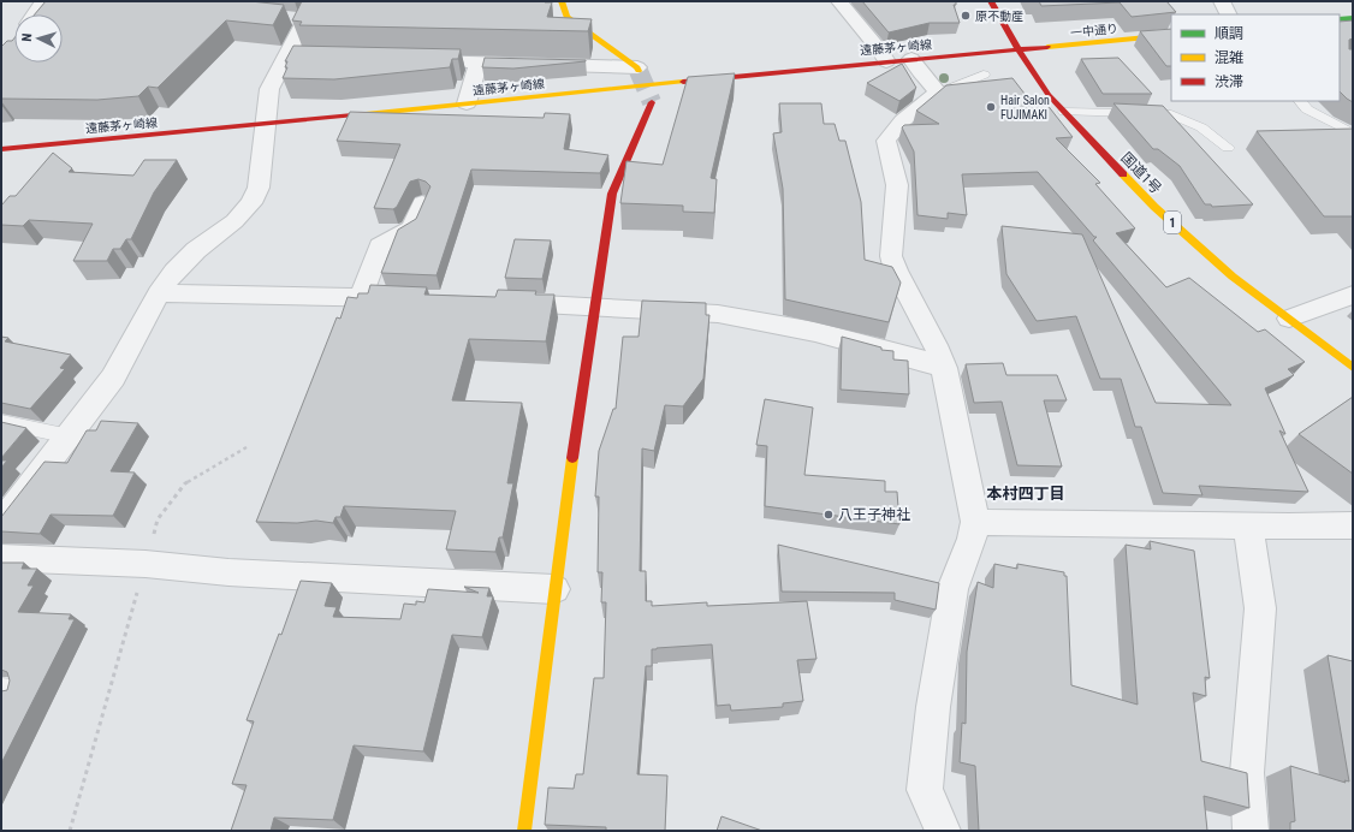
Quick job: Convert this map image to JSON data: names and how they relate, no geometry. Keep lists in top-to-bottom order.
{
  "streets": {
    "main road": [
      "一中通り",
      "遠藤茅ヶ崎線",
      "国道1号",
      "1"
    ]
  },
  "crossings": [
    ["一中通り", "遠藤茅ヶ崎線"],
    ["一中通り", "国道1号"],
    ["遠藤茅ヶ崎線", "国道1号"]
  ],
  "districts": ["本村四丁目"],
  "places": ["原不動産", "Hair Salon FUJIMAKI", "八王子神社"],
  "legend": ["順調", "混雑", "渋滞"],
  "north": "left"
}
